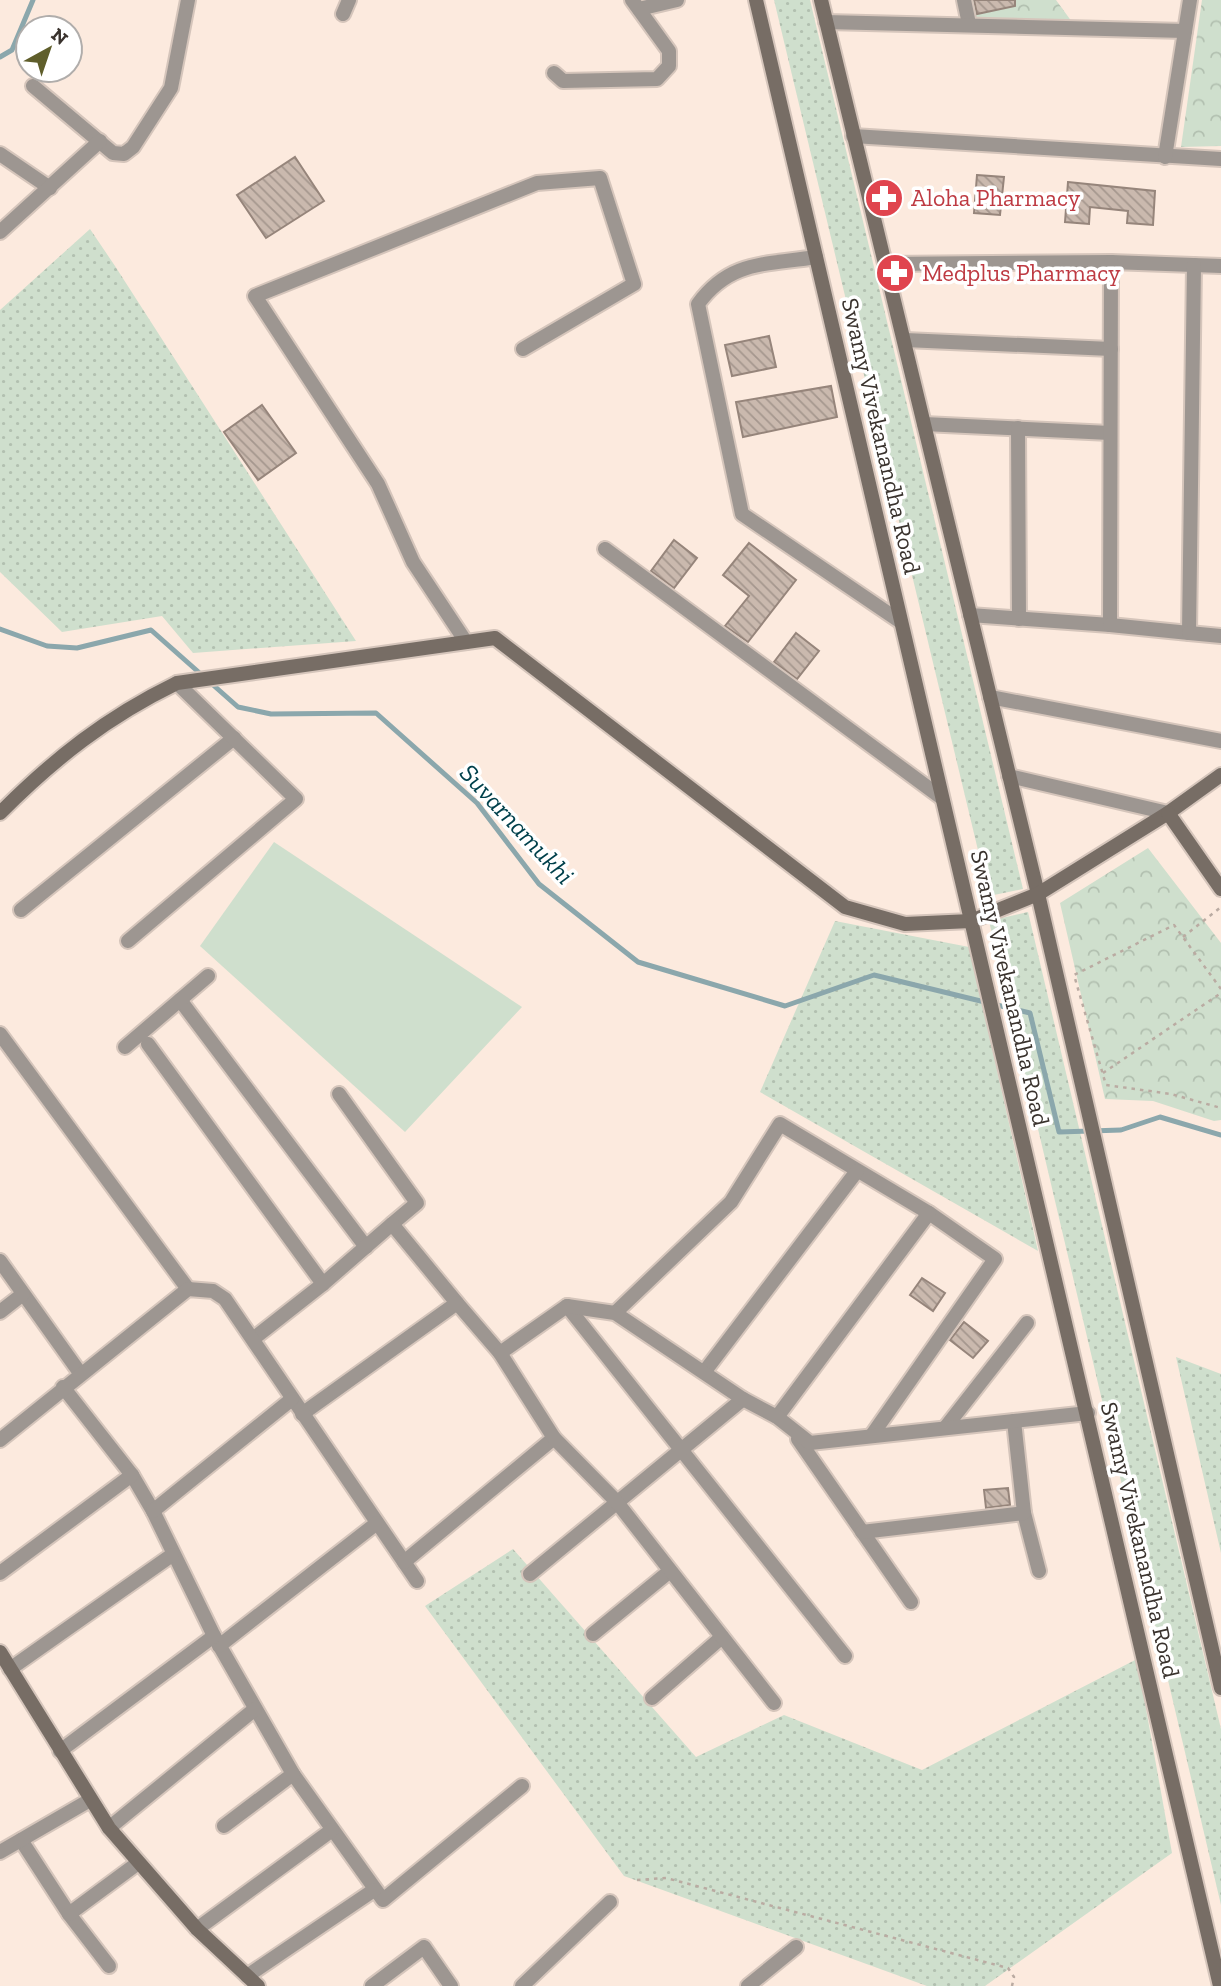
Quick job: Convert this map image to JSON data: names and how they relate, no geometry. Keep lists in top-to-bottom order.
{
  "streets": {
    "main road": ["Swamy Vivekanandha Road"]
  },
  "water": ["Suvarnamukhi"],
  "places": {
    "pharmacy": ["Aloha Pharmacy", "Medplus Pharmacy"]
  },
  "north": "top right"
}
